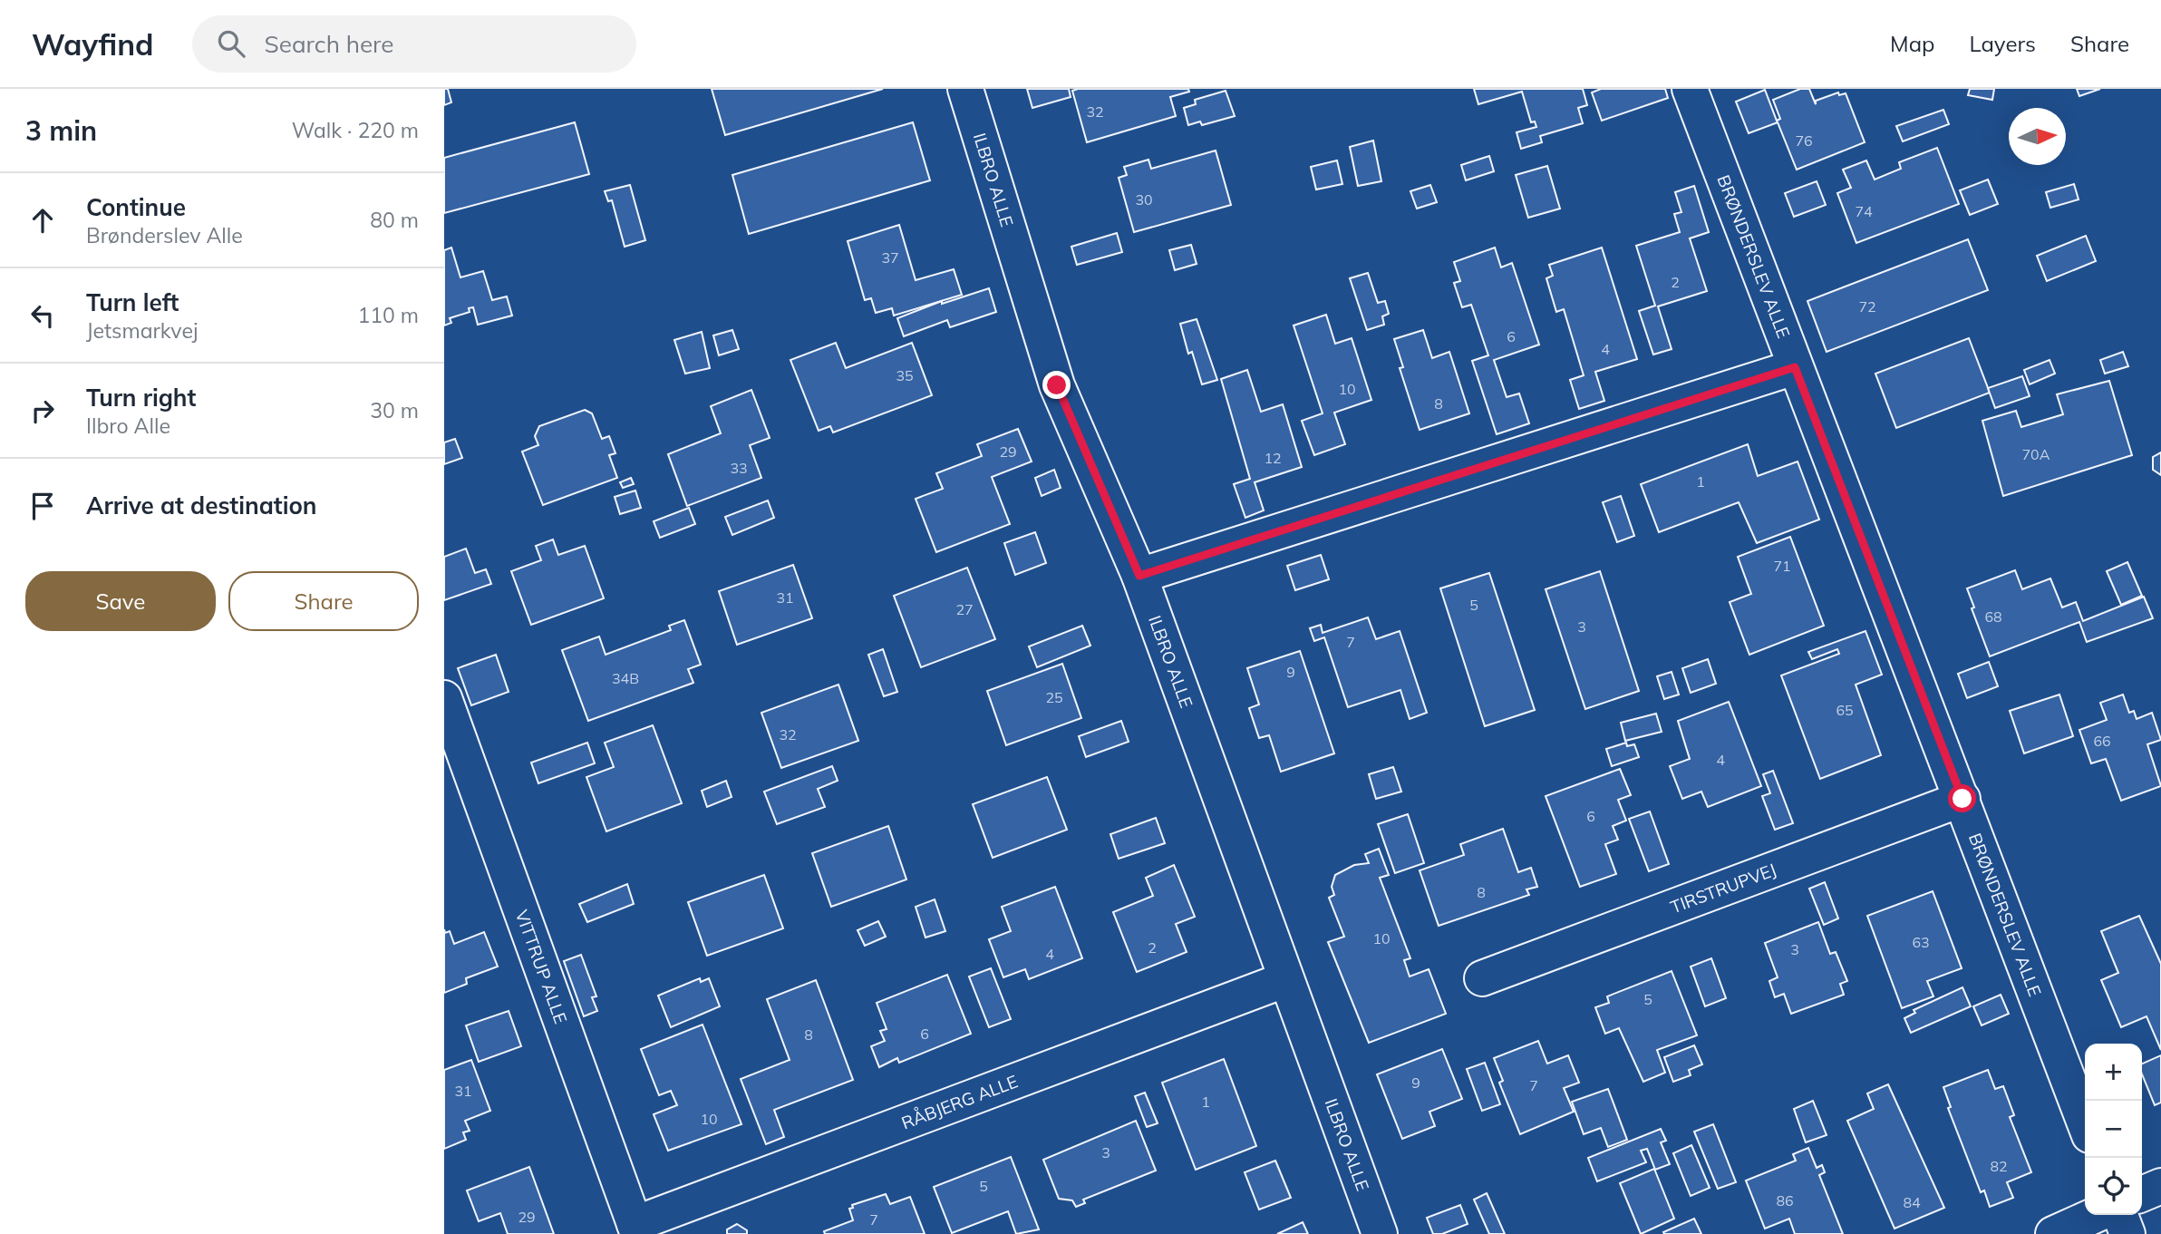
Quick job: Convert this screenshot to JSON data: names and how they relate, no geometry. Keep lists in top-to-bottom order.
{
  "streets": {
    "street": [
      "ILBRO ALLE",
      "BRØNDERSLEV ALLE",
      "TIRSTRUPVEJ",
      "VITTRUP ALLE",
      "RÅBJERG ALLE"
    ]
  },
  "crossings": [
    ["ILBRO ALLE", "RÅBJERG ALLE"],
    ["BRØNDERSLEV ALLE", "TIRSTRUPVEJ"],
    ["VITTRUP ALLE", "RÅBJERG ALLE"]
  ],
  "house_numbers": [
    "32",
    "76",
    "30",
    "74",
    "37",
    "2",
    "72",
    "6",
    "4",
    "35",
    "10",
    "8",
    "29",
    "70A",
    "12",
    "33",
    "1",
    "71",
    "31",
    "5",
    "27",
    "68",
    "3",
    "7",
    "9",
    "34B",
    "25",
    "65",
    "32",
    "66",
    "4",
    "6",
    "8",
    "10",
    "63",
    "2",
    "3",
    "4",
    "5",
    "6",
    "8",
    "9",
    "7",
    "31",
    "1",
    "10",
    "3",
    "82",
    "5",
    "86",
    "84",
    "29",
    "7"
  ],
  "north": "right",
  "page": {
    "header": "Wayfind",
    "search": "Search here",
    "nav": ["Map", "Layers", "Share"],
    "heading": ["3 min", "Walk · 220 m"],
    "list": [
      ["Continue", "Brønderslev Alle", "80 m"],
      ["Turn left", "Jetsmarkvej", "110 m"],
      ["Turn right", "Ilbro Alle", "30 m"],
      "Arrive at destination"
    ],
    "buttons": ["Save", "Share"],
    "map_buttons": ["+", "−"]
  }
}
